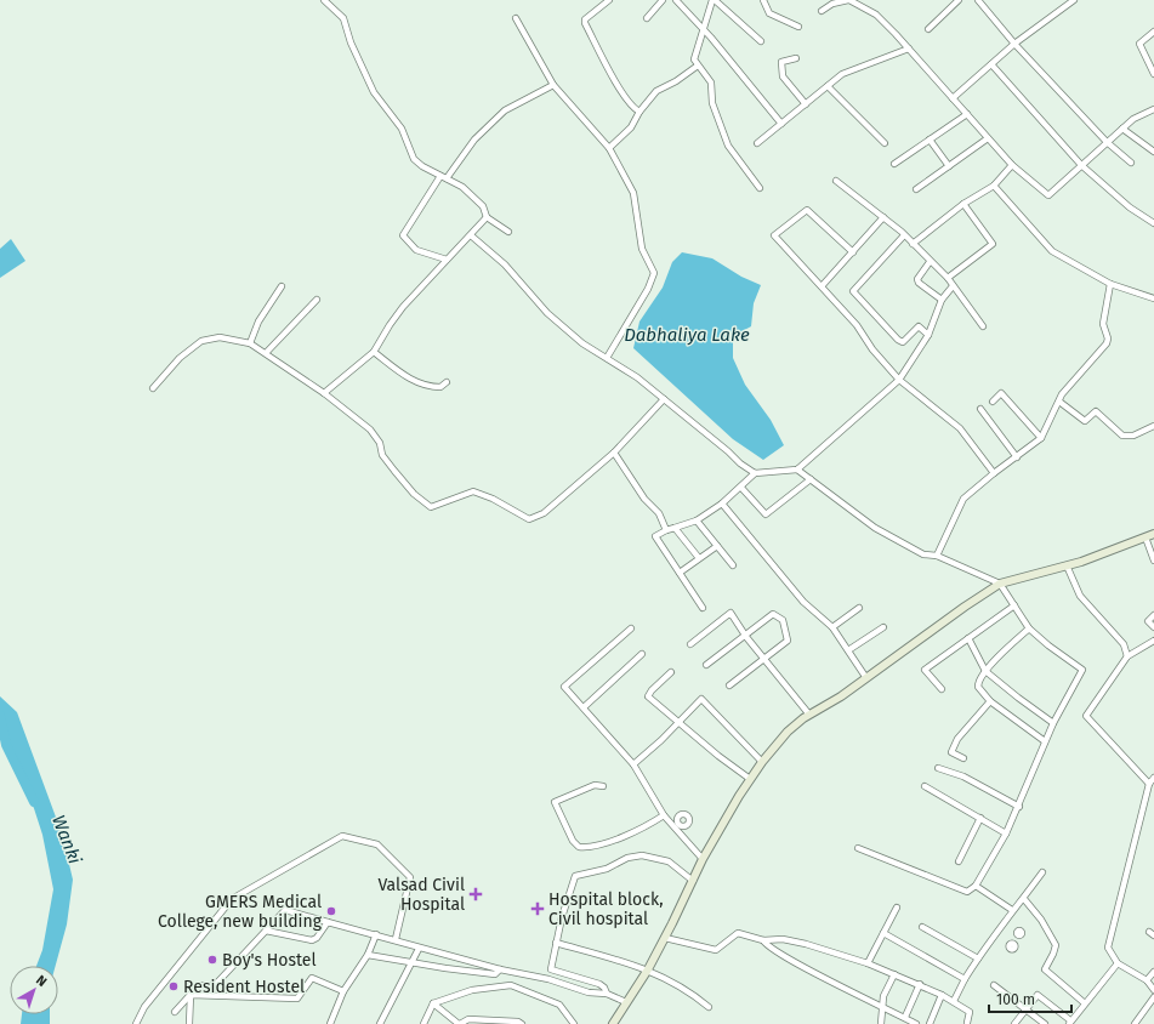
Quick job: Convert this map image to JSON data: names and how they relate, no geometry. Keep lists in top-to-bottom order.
{
  "water": ["Dabhaliya Lake", "Wanki"],
  "places": {
    "health": ["Valsad Civil Hospital", "Hospital block, Civil hospital"],
    "other": ["GMERS Medical College, new building", "Boy's Hostel", "Resident Hostel"]
  },
  "scale_bar": "100 m",
  "north": "top right"
}
